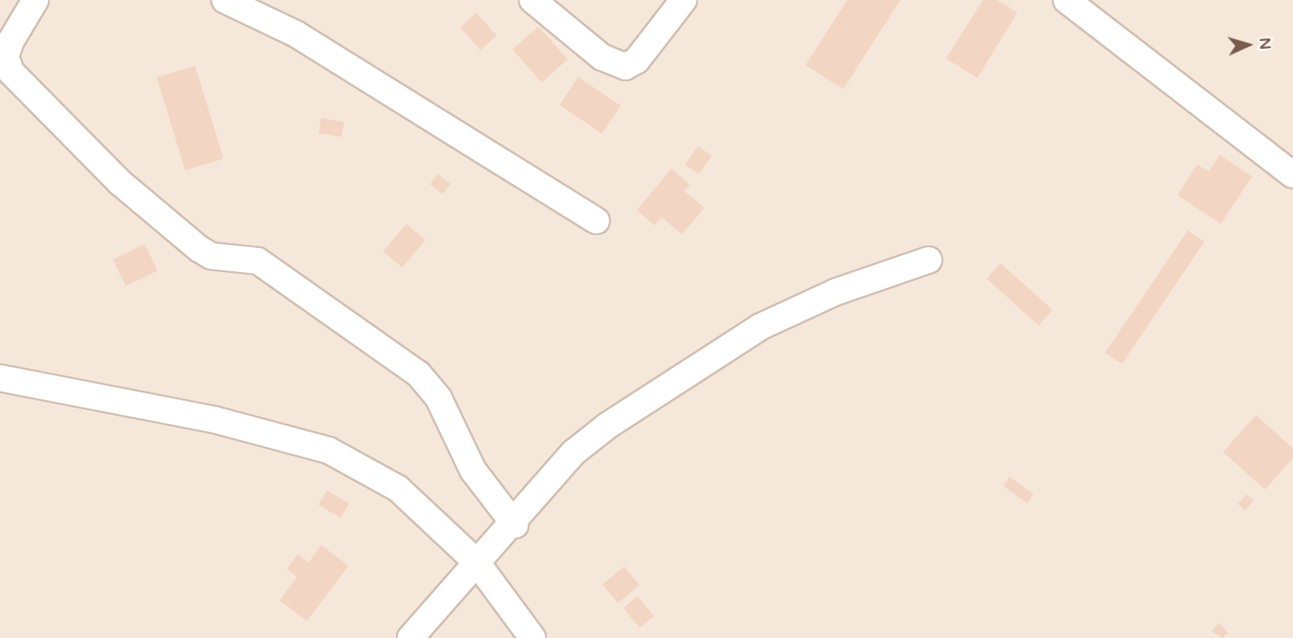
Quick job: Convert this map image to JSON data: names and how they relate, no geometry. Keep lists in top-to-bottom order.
{
  "north": "right"
}
